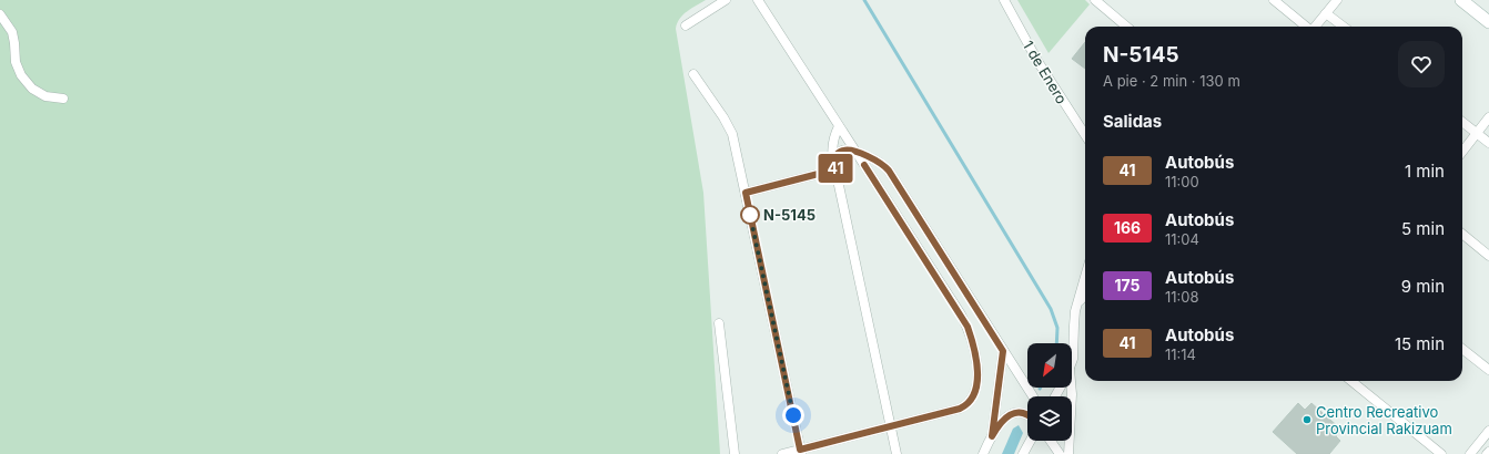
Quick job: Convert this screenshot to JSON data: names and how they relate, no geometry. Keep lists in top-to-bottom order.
{
  "streets": {
    "street": ["1 de Enero"]
  },
  "places": ["N-5145", "Centro Recreativo Provincial Rakizuam"],
  "lines": ["bus line 41"],
  "north": "bottom left",
  "page": {
    "on_map": "41",
    "heading": [
      ["N-5145", "A pie · 2 min · 130 m"],
      "Salidas"
    ],
    "list": [
      {
        "mark": "41",
        "name": "Autobús",
        "note": "11:00",
        "value": "1 min"
      },
      {
        "mark": "166",
        "name": "Autobús",
        "note": "11:04",
        "value": "5 min"
      },
      {
        "mark": "175",
        "name": "Autobús",
        "note": "11:08",
        "value": "9 min"
      },
      {
        "mark": "41",
        "name": "Autobús",
        "note": "11:14",
        "value": "15 min"
      }
    ]
  }
}
